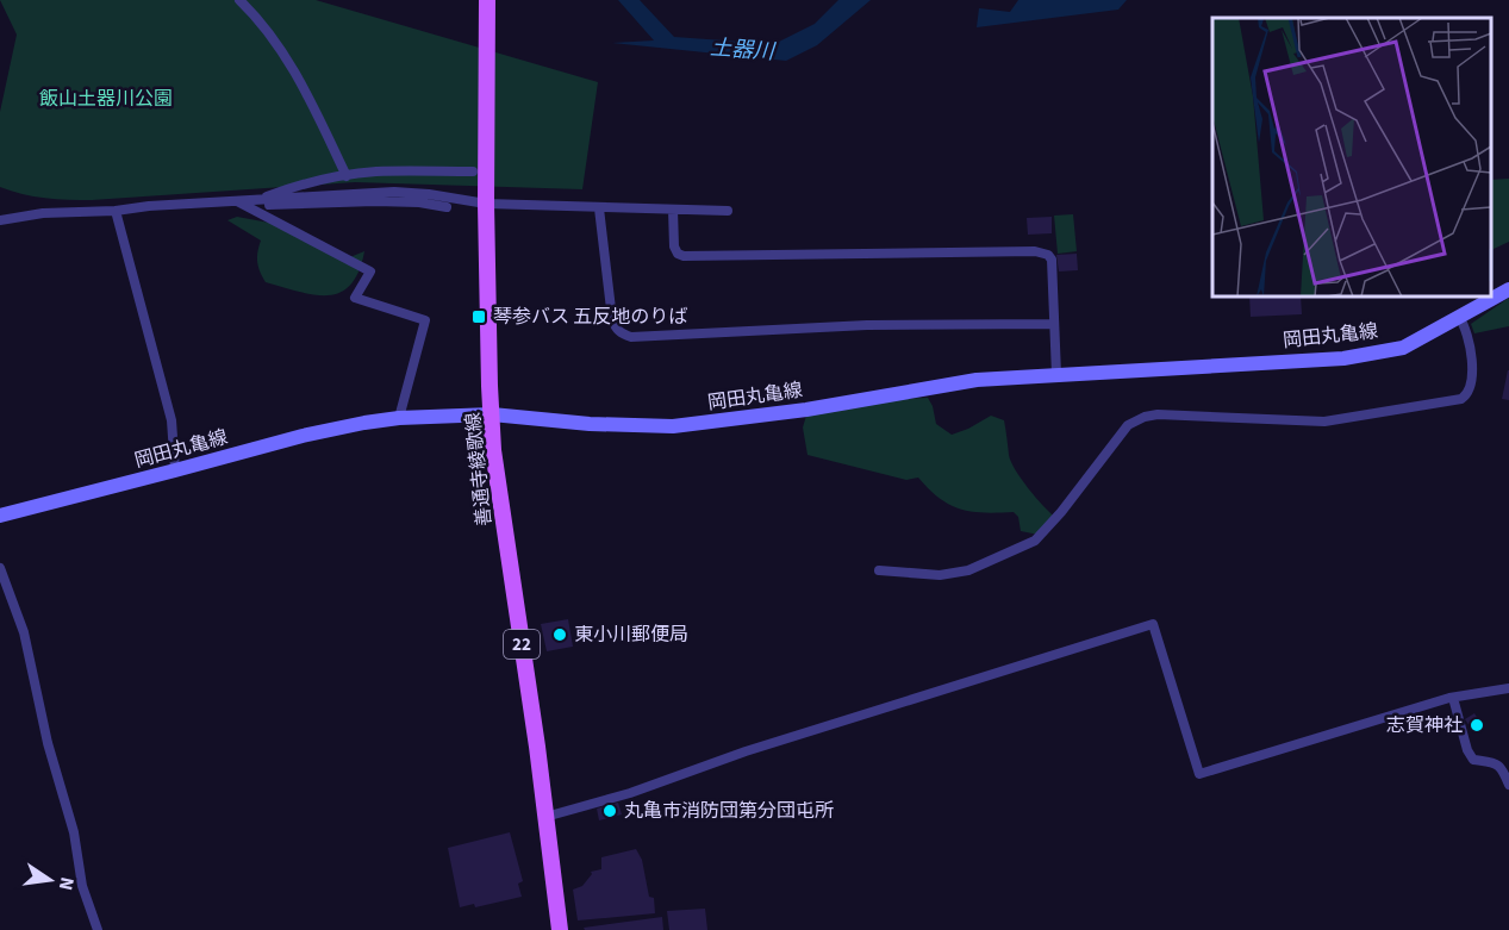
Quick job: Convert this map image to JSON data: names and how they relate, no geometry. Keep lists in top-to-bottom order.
{
  "streets": {
    "main road": ["岡田丸亀線", "善通寺綾歌線", "22"]
  },
  "crossings": [
    ["岡田丸亀線", "善通寺綾歌線"]
  ],
  "water": ["土器川"],
  "parks": ["飯山土器川公園"],
  "places": {
    "transit": ["琴参バス 五反地のりば"],
    "other": ["東小川郵便局", "志賀神社", "丸亀市消防団第分団屯所"]
  },
  "north": "right"
}
